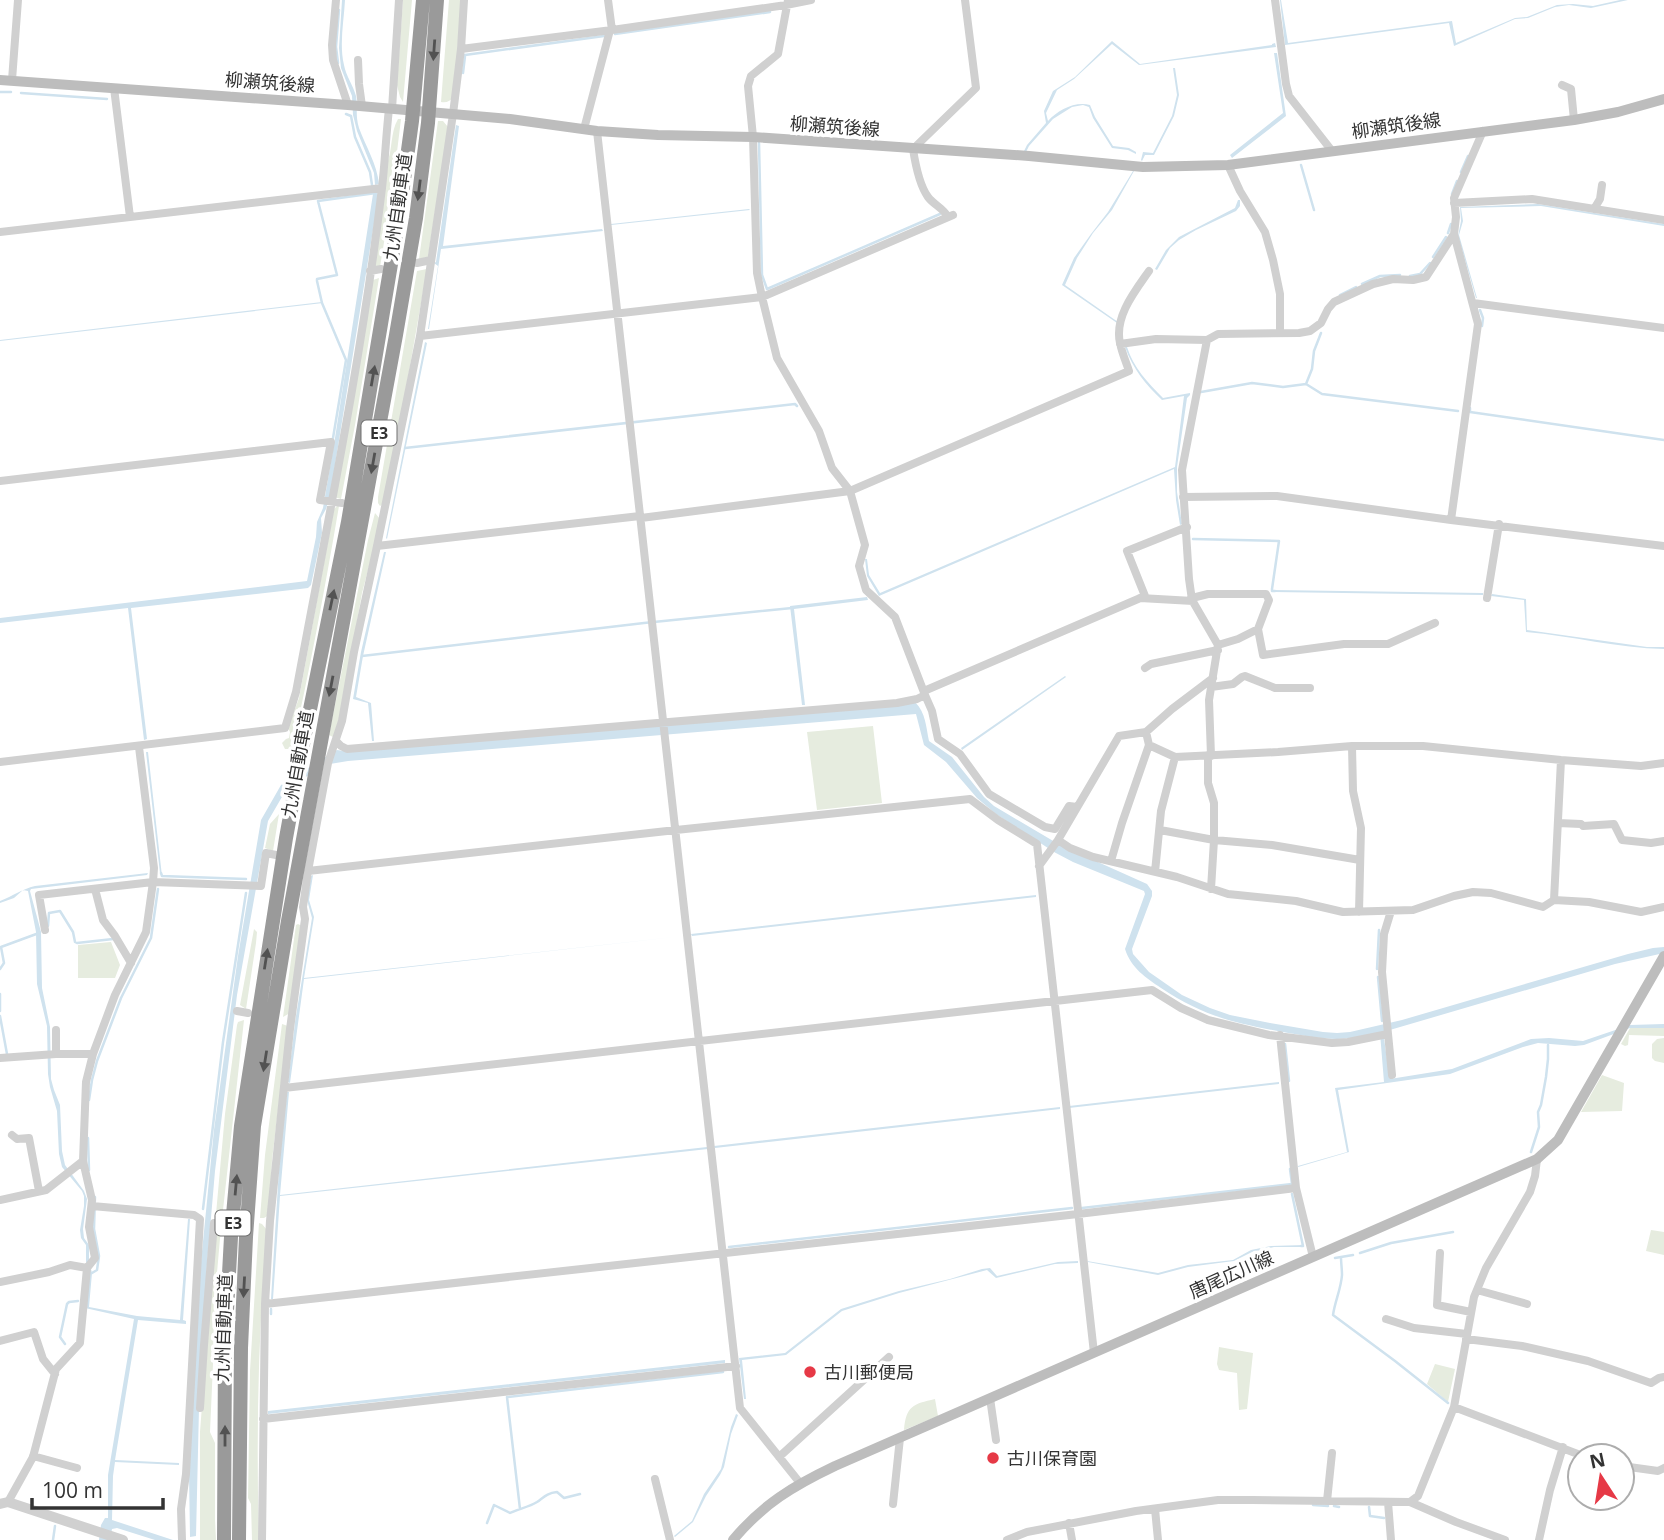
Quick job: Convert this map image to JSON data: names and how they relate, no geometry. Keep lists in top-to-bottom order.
{
  "streets": {
    "highway": ["九州自動車道", "E3"],
    "main road": ["柳瀬筑後線", "唐尾広川線"]
  },
  "places": ["古川郵便局", "古川保育園"],
  "scale_bar": "100 m",
  "north": "top"
}
